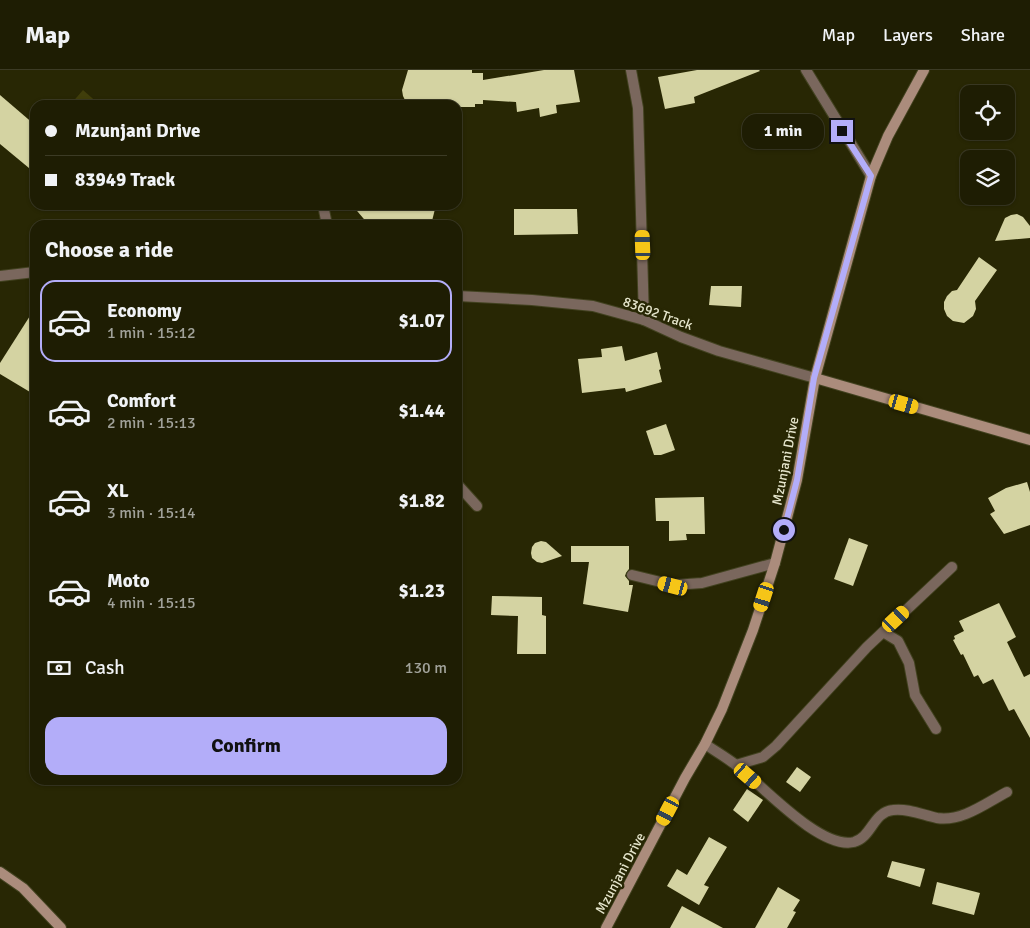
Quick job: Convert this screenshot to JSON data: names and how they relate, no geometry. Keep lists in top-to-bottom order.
{
  "streets": {
    "main road": ["Mzunjani Drive"],
    "street": ["83692 Track"]
  },
  "crossings": [
    ["83692 Track", "Mzunjani Drive"]
  ],
  "page": {
    "header": "Map",
    "nav": ["Map", "Layers", "Share"],
    "banner": ["Mzunjani Drive", "83949 Track"],
    "bubble": "1 min",
    "heading": "Choose a ride",
    "list": [
      {
        "name": "Economy",
        "note": "1 min · 15:12",
        "value": "$1.07"
      },
      {
        "name": "Comfort",
        "note": "2 min · 15:13",
        "value": "$1.44"
      },
      {
        "name": "XL",
        "note": "3 min · 15:14",
        "value": "$1.82"
      },
      {
        "name": "Moto",
        "note": "4 min · 15:15",
        "value": "$1.23"
      }
    ],
    "pay": ["Cash", "130 m"],
    "buttons": "Confirm"
  }
}
